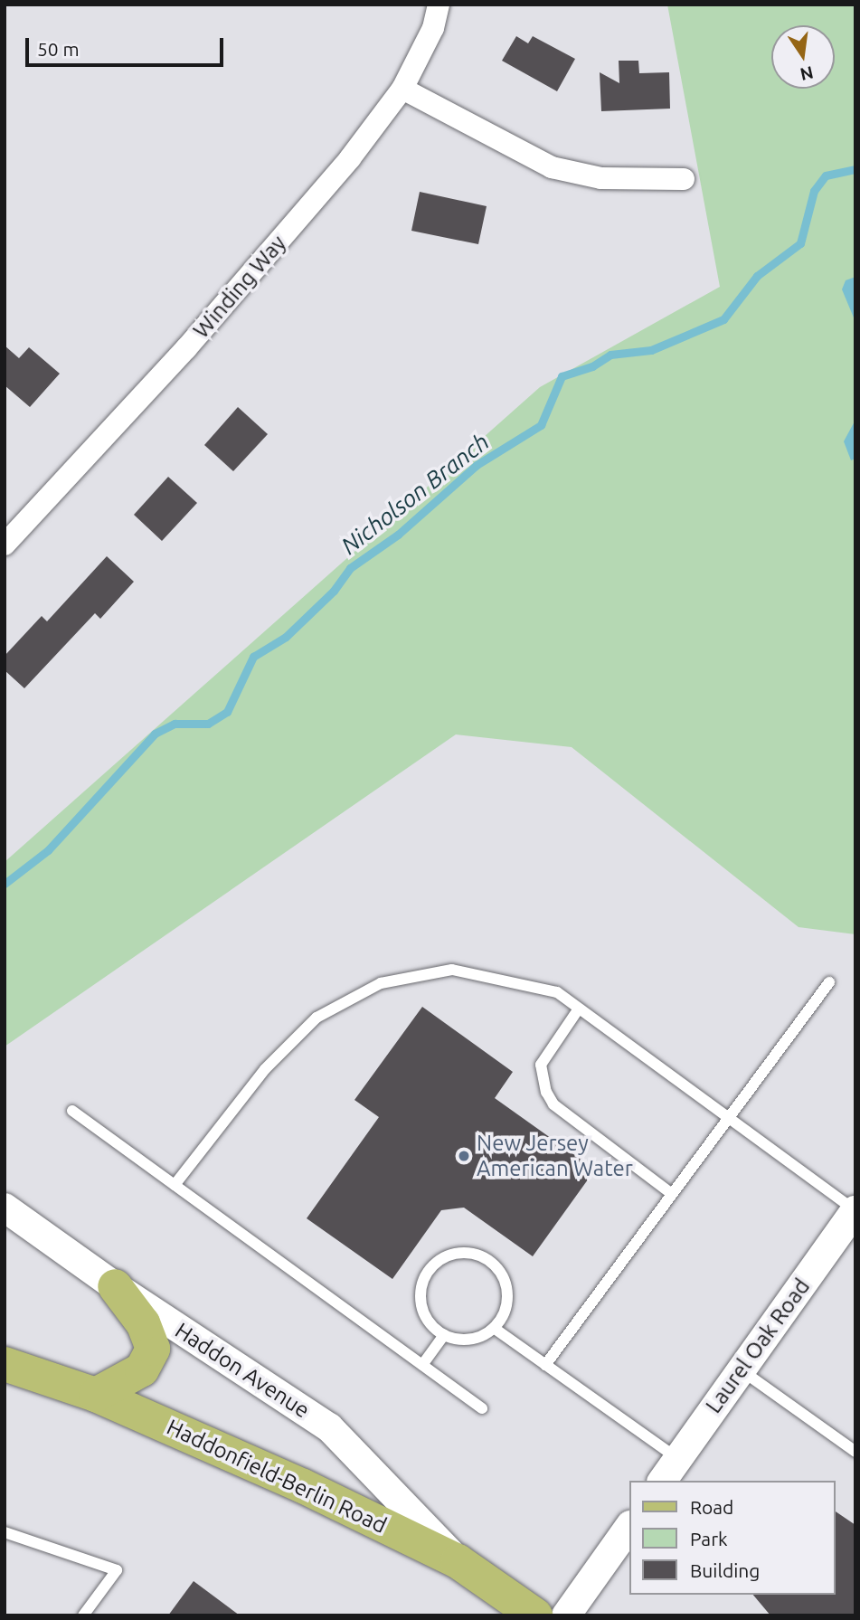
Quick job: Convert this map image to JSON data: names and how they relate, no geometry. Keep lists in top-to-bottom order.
{
  "streets": {
    "main road": ["Haddonfield-Berlin Road"],
    "street": ["Winding Way", "Laurel Oak Road", "Haddon Avenue"]
  },
  "crossings": [
    ["Haddon Avenue", "Haddonfield-Berlin Road"]
  ],
  "water": ["Nicholson Branch"],
  "places": ["New Jersey American Water"],
  "legend": ["Road", "Park", "Building"],
  "scale_bar": "50 m",
  "north": "bottom"
}
